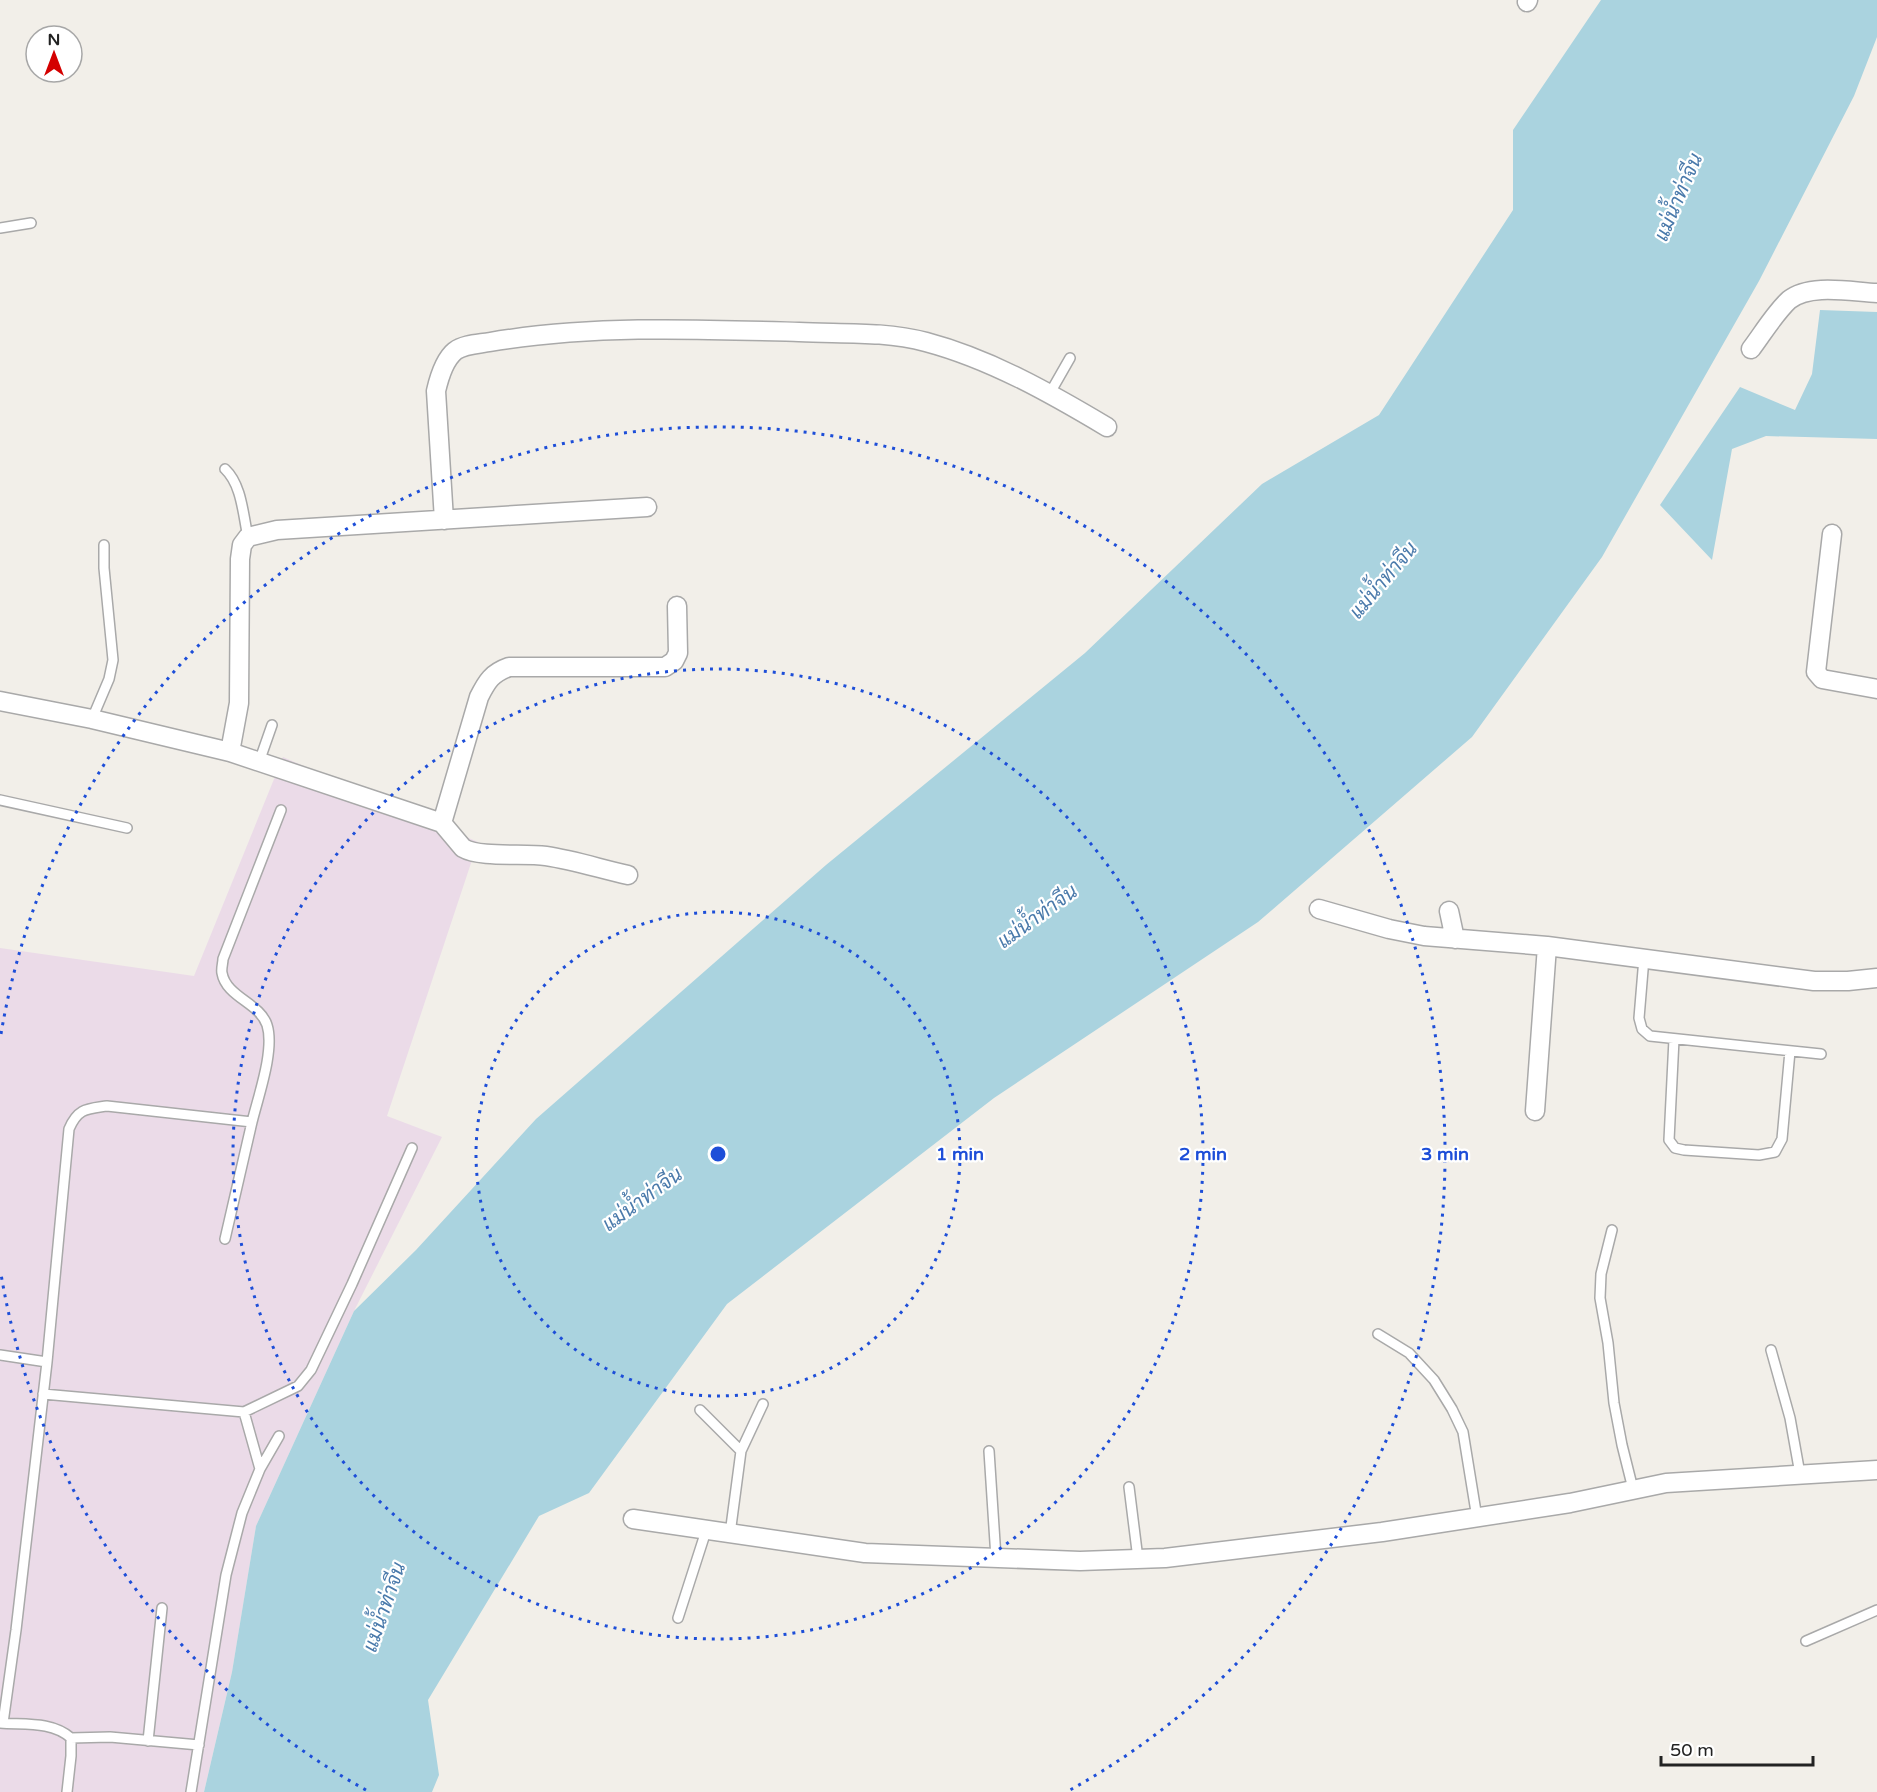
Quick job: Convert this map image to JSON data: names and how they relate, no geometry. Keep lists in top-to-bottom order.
{
  "water": ["แม่น้ำท่าจีน"],
  "scale_bar": "50 m",
  "north": "top",
  "rings": ["1 min", "2 min", "3 min"]
}
